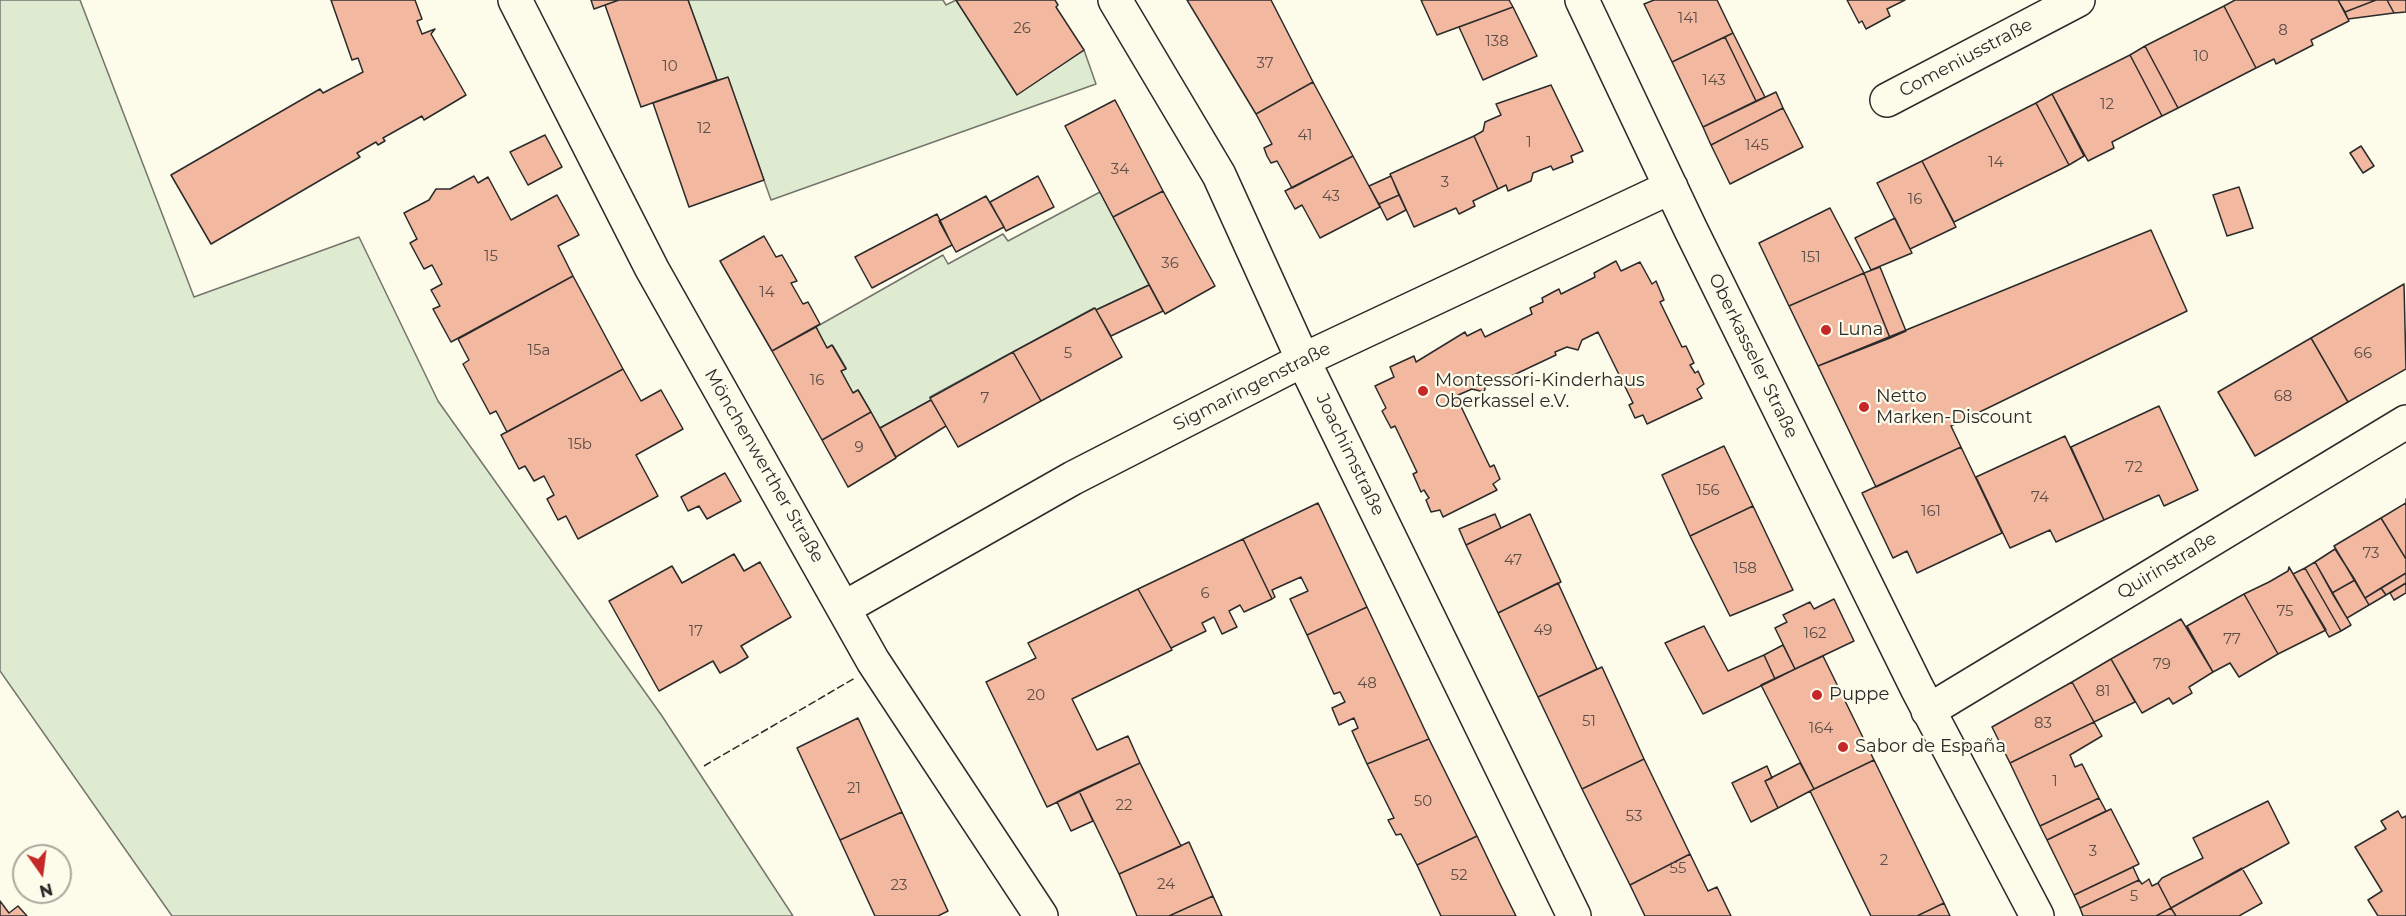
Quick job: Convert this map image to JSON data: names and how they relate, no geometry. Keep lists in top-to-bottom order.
{
  "streets": {
    "street": [
      "Comeniusstraße",
      "Oberkasseler Straße",
      "Sigmaringenstraße",
      "Joachimstraße",
      "Mönchenwerther Straße",
      "Quirinstraße"
    ]
  },
  "crossings": [
    ["Oberkasseler Straße", "Sigmaringenstraße"],
    ["Oberkasseler Straße", "Quirinstraße"],
    ["Sigmaringenstraße", "Joachimstraße"],
    ["Sigmaringenstraße", "Mönchenwerther Straße"]
  ],
  "places": [
    "Luna",
    "Montessori-Kinderhaus Oberkassel e.V.",
    "Netto Marken-Discount",
    "Puppe",
    "Sabor de España"
  ],
  "house_numbers": [
    "141",
    "26",
    "8",
    "138",
    "10",
    "37",
    "10",
    "143",
    "12",
    "12",
    "41",
    "1",
    "145",
    "14",
    "34",
    "3",
    "43",
    "16",
    "15",
    "151",
    "36",
    "14",
    "15a",
    "5",
    "66",
    "16",
    "68",
    "7",
    "15b",
    "9",
    "72",
    "156",
    "74",
    "161",
    "73",
    "47",
    "158",
    "6",
    "75",
    "49",
    "17",
    "162",
    "77",
    "79",
    "48",
    "81",
    "20",
    "51",
    "83",
    "164",
    "1",
    "21",
    "50",
    "22",
    "53",
    "3",
    "2",
    "55",
    "52",
    "24",
    "23",
    "5"
  ],
  "north": "bottom"
}
